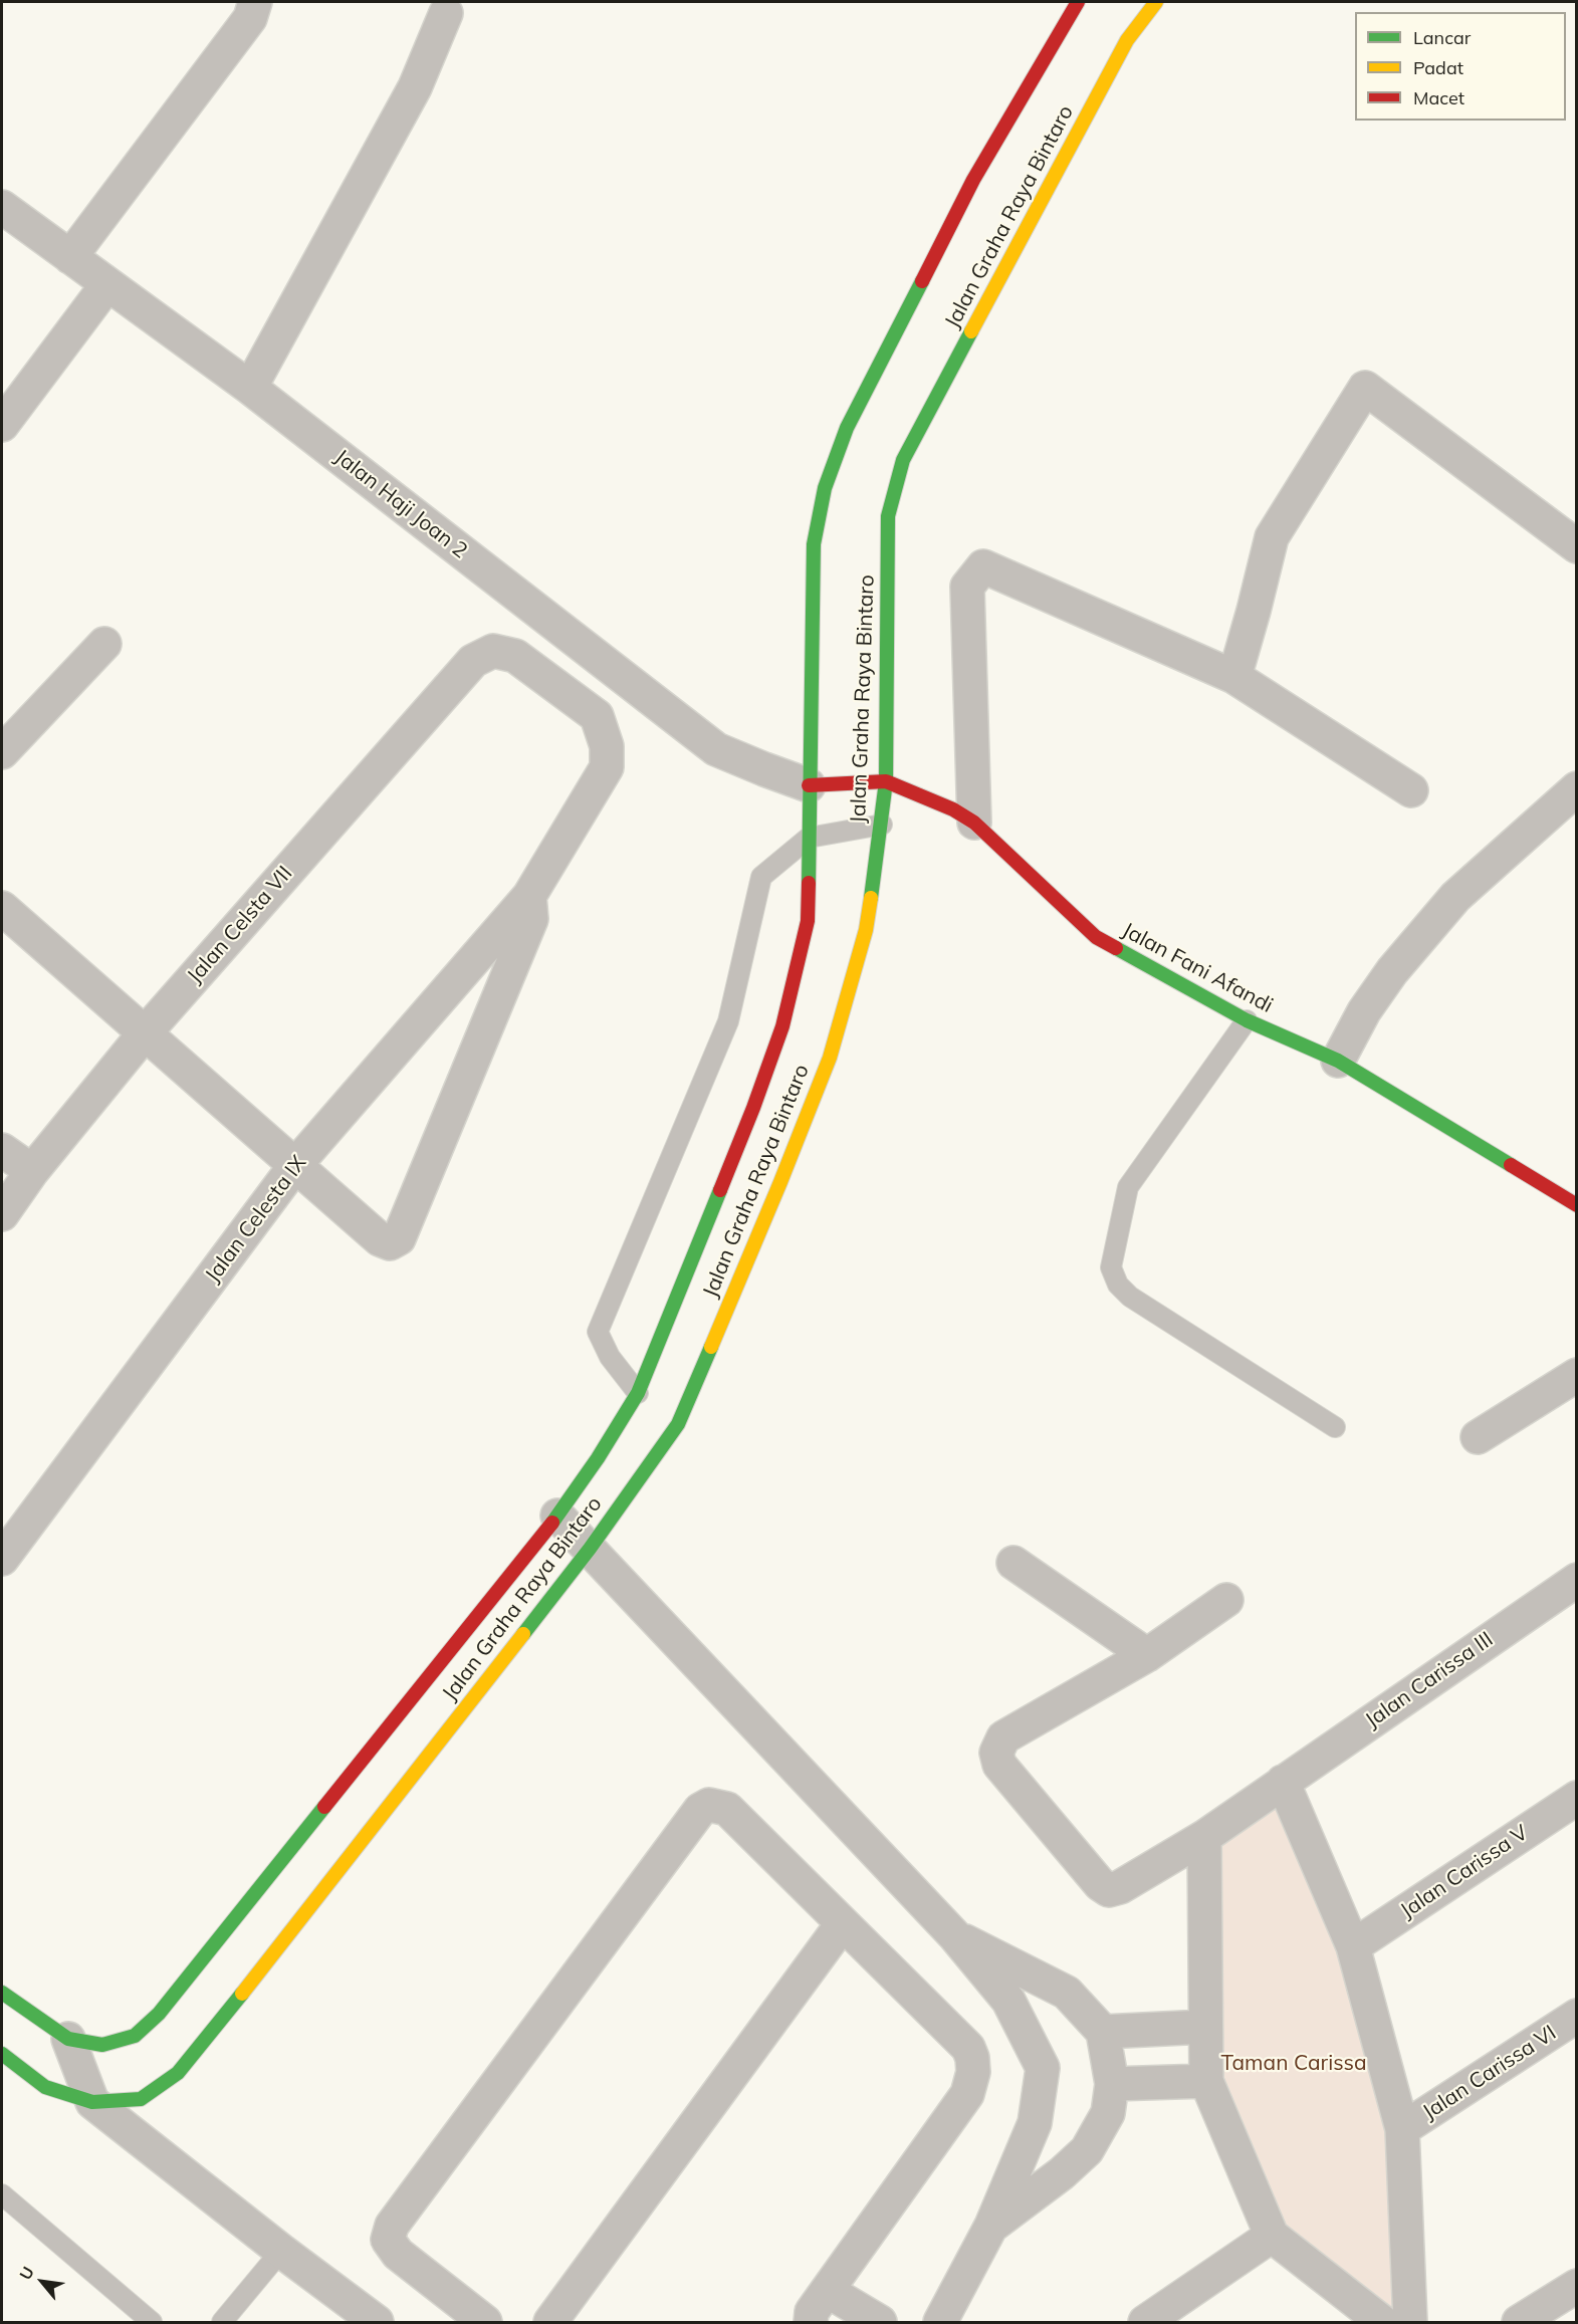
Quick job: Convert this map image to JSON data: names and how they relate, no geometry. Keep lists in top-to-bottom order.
{
  "streets": {
    "main road": ["Jalan Graha Raya Bintaro", "Jalan Fani Afandi"],
    "street": [
      "Jalan Haji Joan 2",
      "Jalan Celsta VII",
      "Jalan Celesta IX",
      "Jalan Carissa III",
      "Jalan Carissa V",
      "Jalan Carissa VI"
    ]
  },
  "crossings": [
    ["Jalan Graha Raya Bintaro", "Jalan Haji Joan 2"],
    ["Jalan Graha Raya Bintaro", "Jalan Fani Afandi"],
    ["Jalan Haji Joan 2", "Jalan Fani Afandi"],
    ["Jalan Celsta VII", "Jalan Celesta IX"]
  ],
  "parks": ["Taman Carissa"],
  "legend": ["Lancar", "Padat", "Macet"],
  "north": "top left"
}
